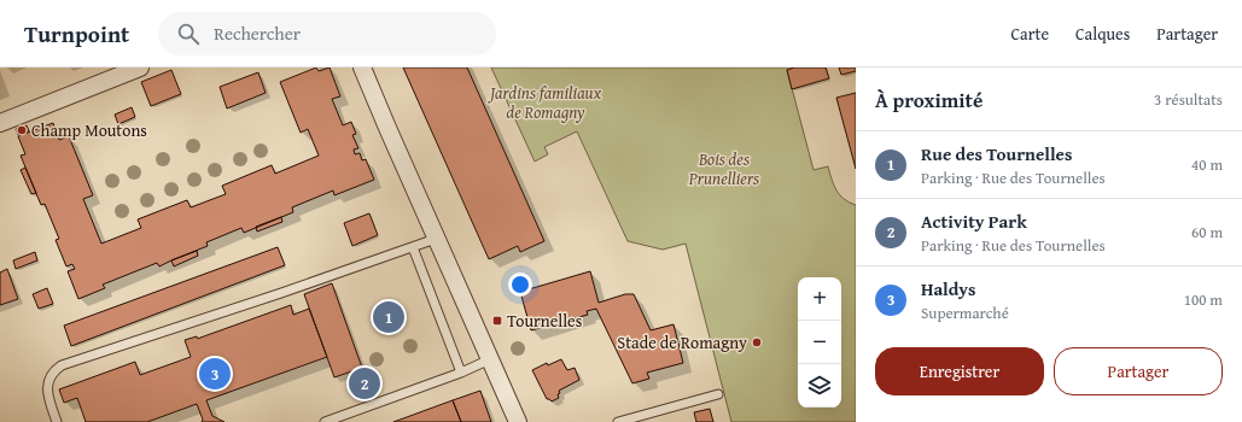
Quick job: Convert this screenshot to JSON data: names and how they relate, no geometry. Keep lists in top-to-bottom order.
{
  "parks": ["Jardins familiaux de Romagny", "Bois des Prunelliers"],
  "places": {
    "other": ["Champ Moutons", "Stade de Romagny"],
    "transit": ["Tournelles"]
  },
  "page": {
    "header": "Turnpoint",
    "search": "Rechercher",
    "nav": ["Carte", "Calques", "Partager"],
    "heading": ["À proximité", "3 résultats"],
    "list": [
      {
        "mark": "1",
        "name": "Rue des Tournelles",
        "note": "Parking · Rue des Tournelles",
        "value": "40 m"
      },
      {
        "mark": "2",
        "name": "Activity Park",
        "note": "Parking · Rue des Tournelles",
        "value": "60 m"
      },
      {
        "mark": "3",
        "name": "Haldys",
        "note": "Supermarché",
        "value": "100 m"
      }
    ],
    "map_buttons": ["+", "−"],
    "pins": ["1", "3", "2"],
    "buttons": ["Enregistrer", "Partager"]
  }
}
